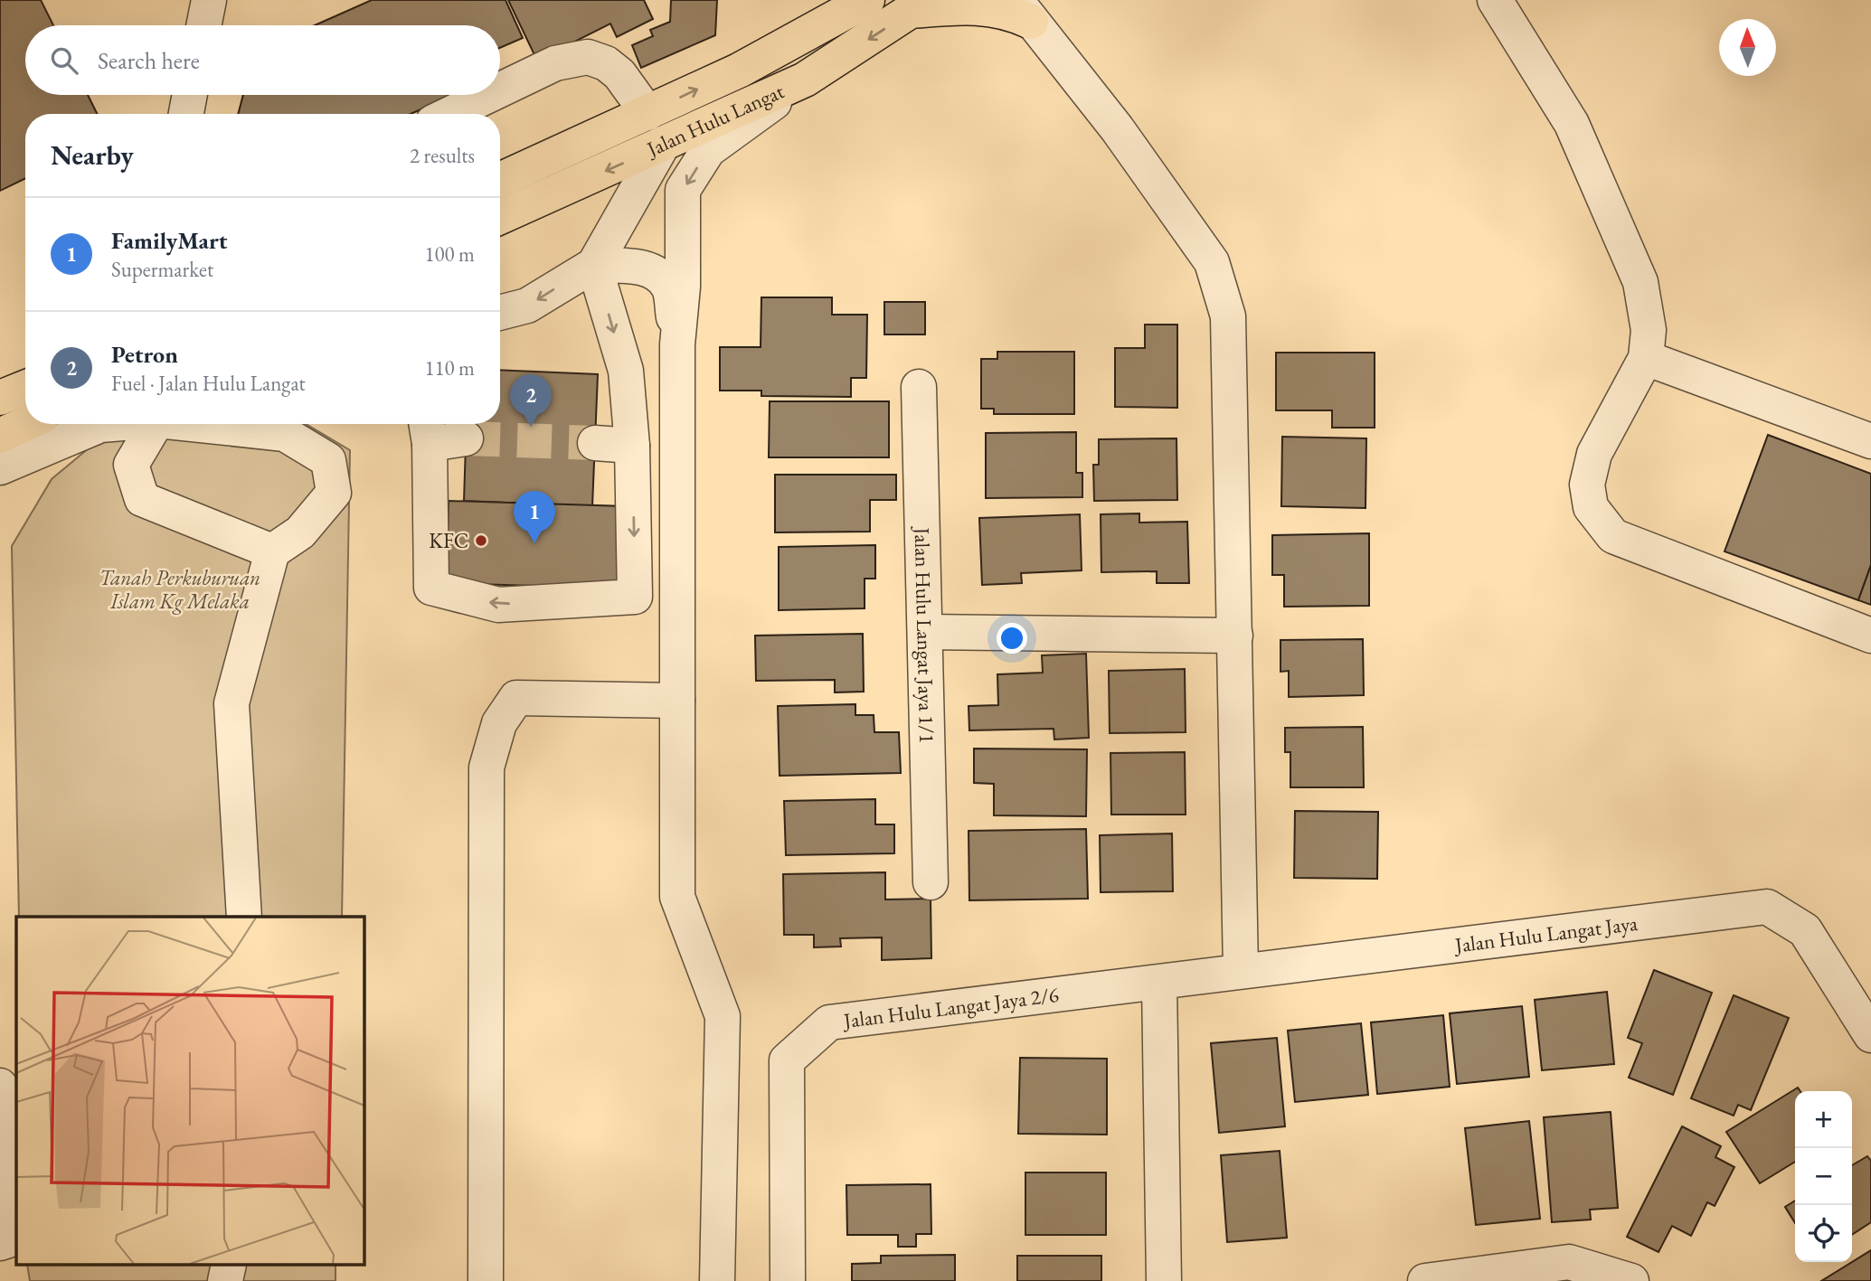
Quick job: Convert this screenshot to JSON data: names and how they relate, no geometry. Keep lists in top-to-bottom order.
{
  "streets": {
    "main road": ["Jalan Hulu Langat"],
    "street": ["Jalan Hulu Langat Jaya 1/1", "Jalan Hulu Langat Jaya", "Jalan Hulu Langat Jaya 2/6"]
  },
  "crossings": [
    ["Jalan Hulu Langat Jaya", "Jalan Hulu Langat Jaya 2/6"]
  ],
  "parks": ["Tanah Perkuburuan Islam Kg Melaka"],
  "places": ["KFC"],
  "north": "top",
  "page": {
    "search": "Search here",
    "heading": ["Nearby", "2 results"],
    "list": [
      {
        "mark": "1",
        "name": "FamilyMart",
        "note": "Supermarket",
        "value": "100 m"
      },
      {
        "mark": "2",
        "name": "Petron",
        "note": "Fuel · Jalan Hulu Langat",
        "value": "110 m"
      }
    ],
    "pins": ["2", "1"],
    "map_buttons": ["+", "−"]
  }
}
